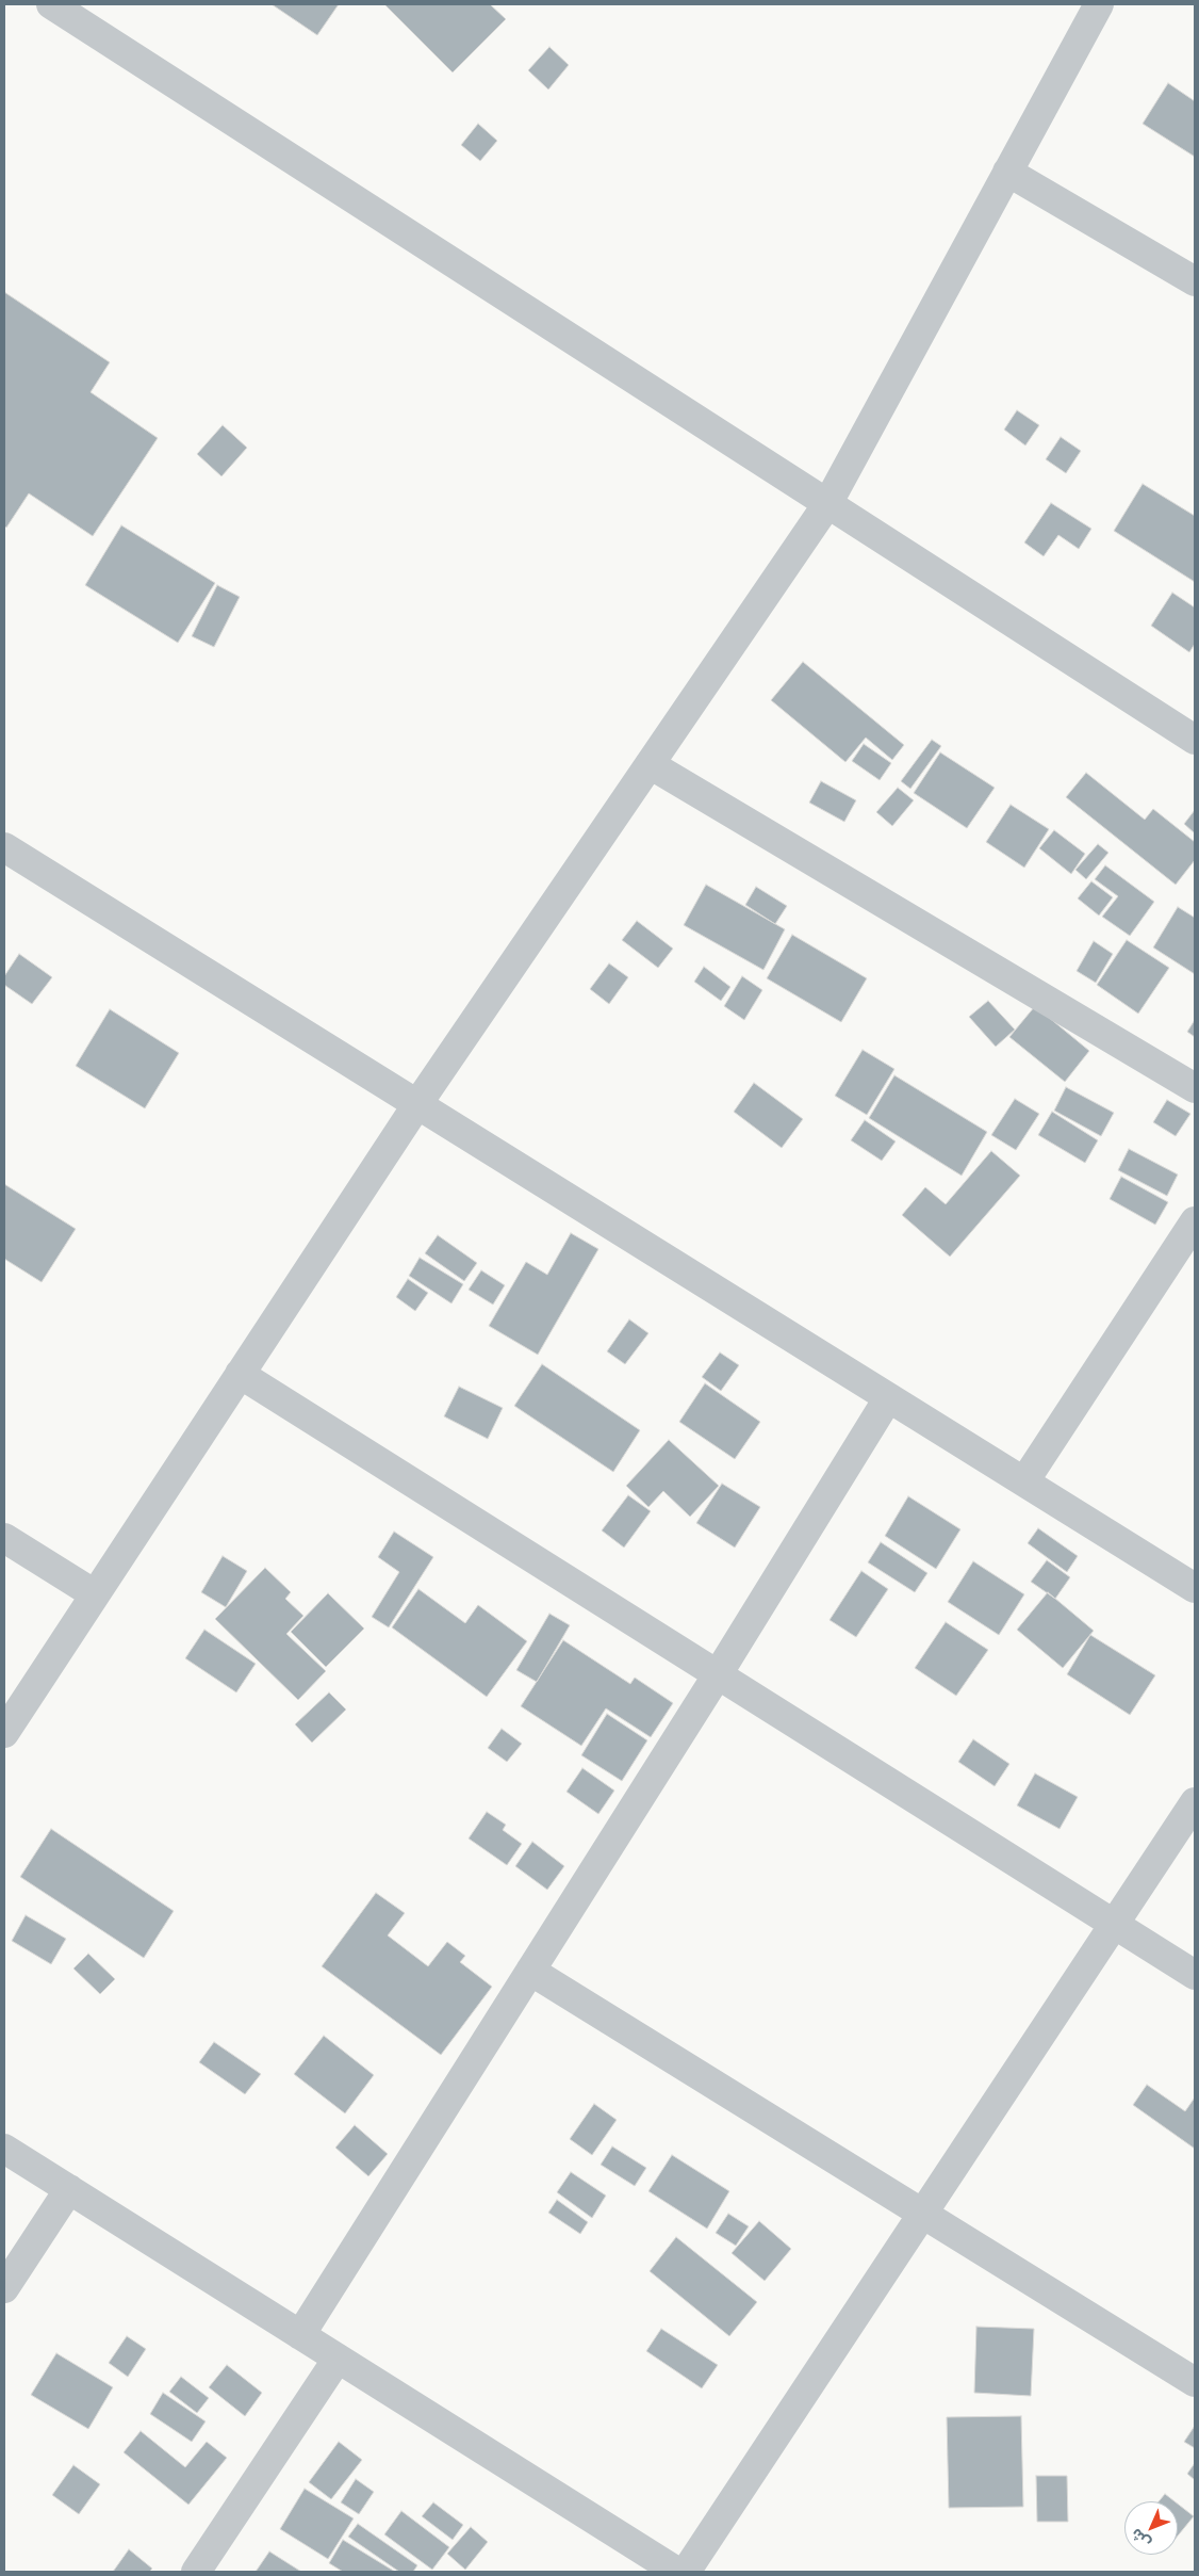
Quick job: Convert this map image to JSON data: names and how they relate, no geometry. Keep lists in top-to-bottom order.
{
  "north": "bottom left"
}
